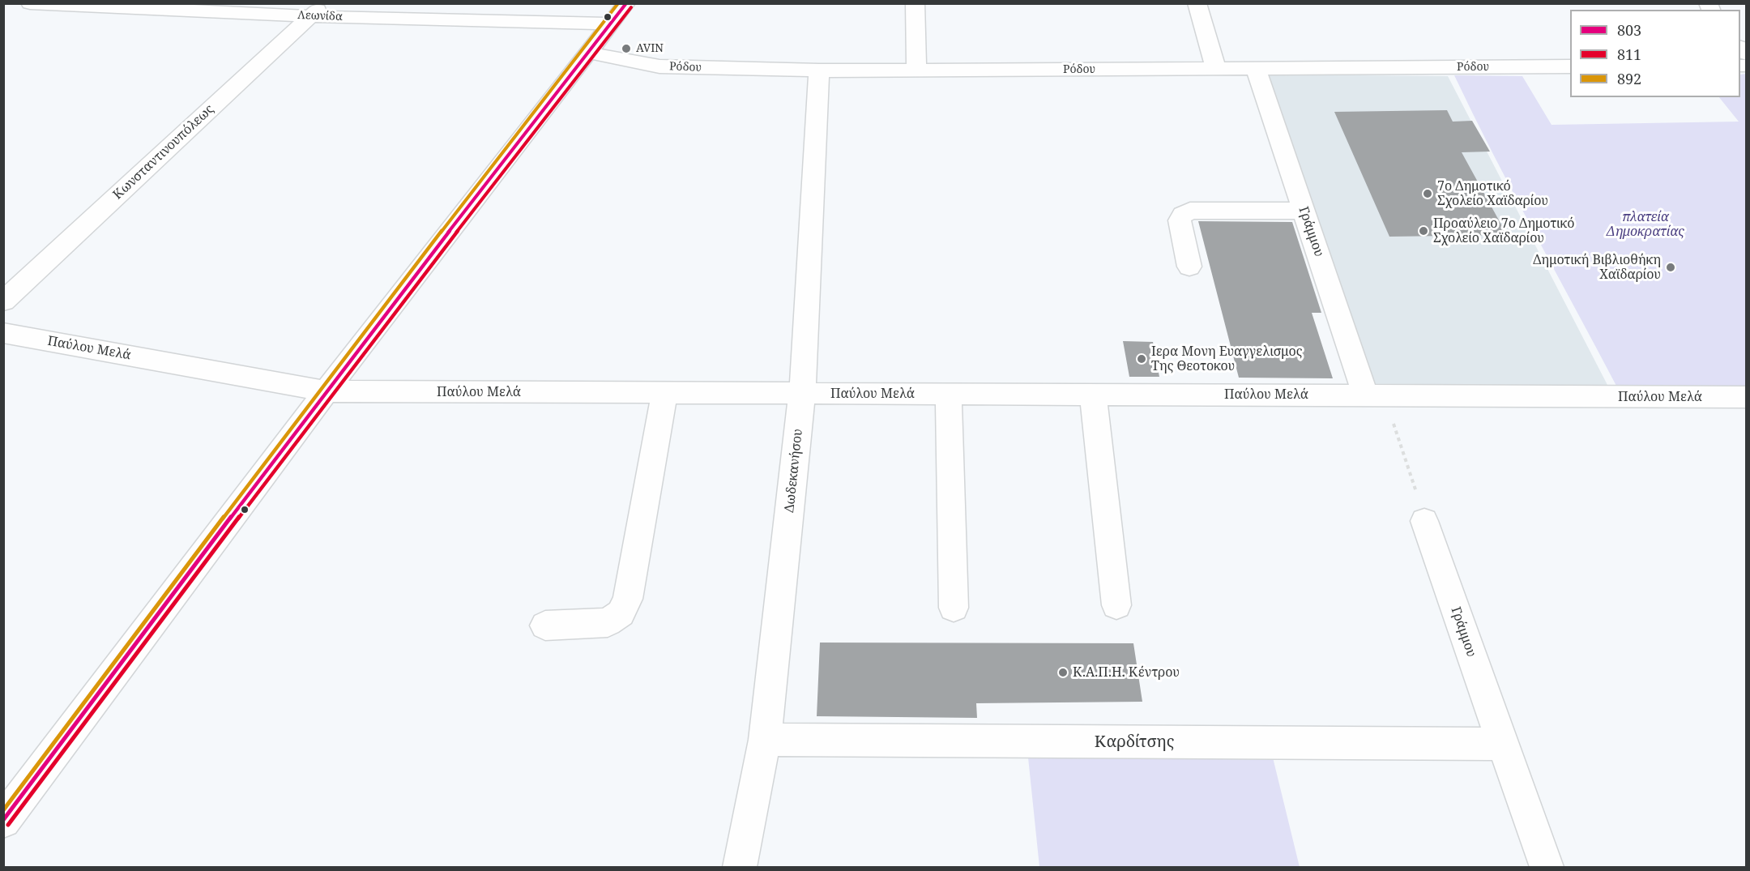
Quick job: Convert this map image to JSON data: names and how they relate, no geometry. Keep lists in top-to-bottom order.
{
  "streets": {
    "street": [
      "Λεωνίδα",
      "Ρόδου",
      "Κωνσταντινουπόλεως",
      "Γράμμου",
      "Παύλου Μελά",
      "Δωδεκανήσου",
      "Καρδίτσης"
    ]
  },
  "crossings": [
    ["Λεωνίδα", "Κωνσταντινουπόλεως"],
    ["Ρόδου", "Γράμμου"],
    ["Ρόδου", "Δωδεκανήσου"],
    ["Γράμμου", "Παύλου Μελά"],
    ["Γράμμου", "Καρδίτσης"],
    ["Παύλου Μελά", "Δωδεκανήσου"],
    ["Δωδεκανήσου", "Καρδίτσης"]
  ],
  "parks": ["πλατεία Δημοκρατίας"],
  "places": [
    "AVIN",
    "7ο Δημοτικό Σχολείο Χαϊδαρίου",
    "Προαύλειο 7ο Δημοτικό Σχολείο Χαϊδαρίου",
    "Δημοτική Βιβλιοθήκη Χαϊδαρίου",
    "Ιερα Μονη Ευαγγελισμος Της Θεοτοκου",
    "Κ.Α.Π.Η. Κέντρου"
  ],
  "lines": ["transit line 803", "transit line 892", "transit line 811"],
  "legend": ["803", "811", "892"]
}
